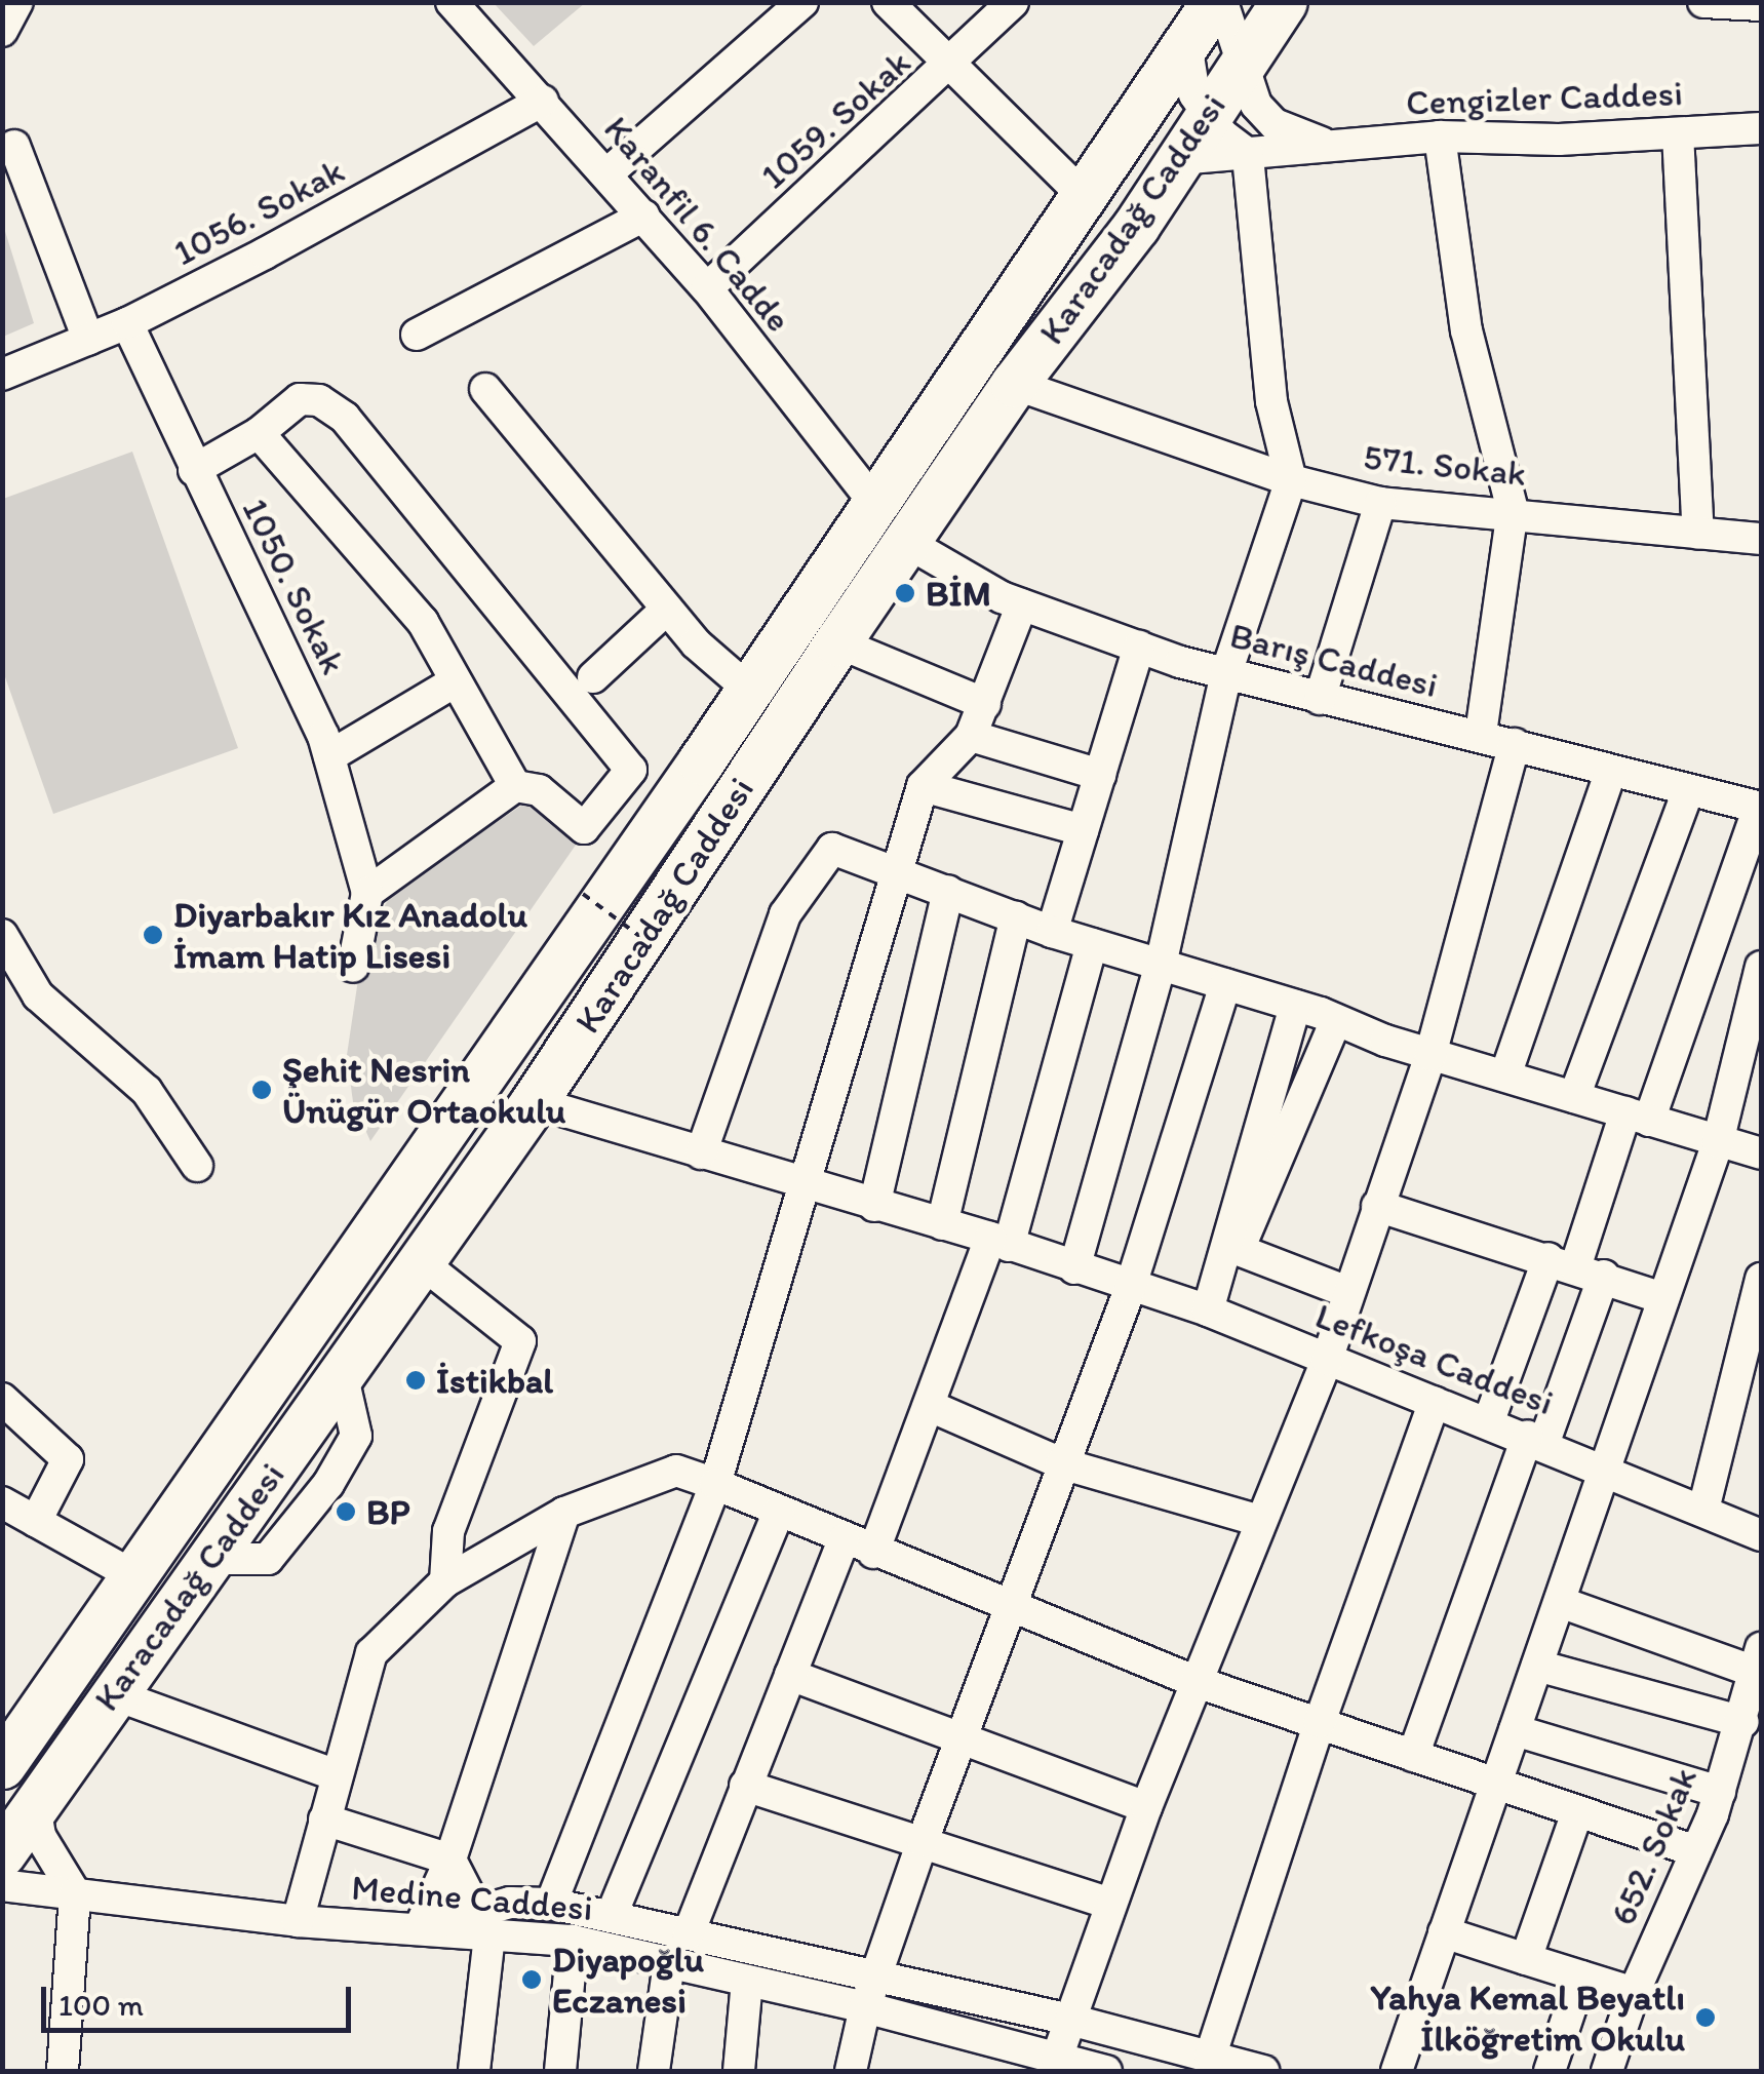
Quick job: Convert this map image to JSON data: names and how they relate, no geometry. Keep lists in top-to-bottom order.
{
  "streets": {
    "highway": ["Karacadağ Caddesi"],
    "street": [
      "Cengizler Caddesi",
      "1059. Sokak",
      "1056. Sokak",
      "Karanfil 6. Cadde",
      "571. Sokak",
      "1050. Sokak",
      "Barış Caddesi",
      "Lefkoşa Caddesi",
      "652. Sokak",
      "Medine Caddesi"
    ]
  },
  "crossings": [
    ["Cengizler Caddesi", "Karacadağ Caddesi"],
    ["1059. Sokak", "Karanfil 6. Cadde"],
    ["1056. Sokak", "Karanfil 6. Cadde"],
    ["1056. Sokak", "1050. Sokak"],
    ["Karacadağ Caddesi", "Karanfil 6. Cadde"],
    ["Karacadağ Caddesi", "571. Sokak"],
    ["Karacadağ Caddesi", "Barış Caddesi"],
    ["Karacadağ Caddesi", "Lefkoşa Caddesi"]
  ],
  "places": [
    "BİM",
    "Diyarbakır Kız Anadolu İmam Hatip Lisesi",
    "Şehit Nesrin Ünügür Ortaokulu",
    "İstikbal",
    "BP",
    "Diyapoğlu Eczanesi",
    "Yahya Kemal Beyatlı İlköğretim Okulu"
  ],
  "scale_bar": "100 m"
}
